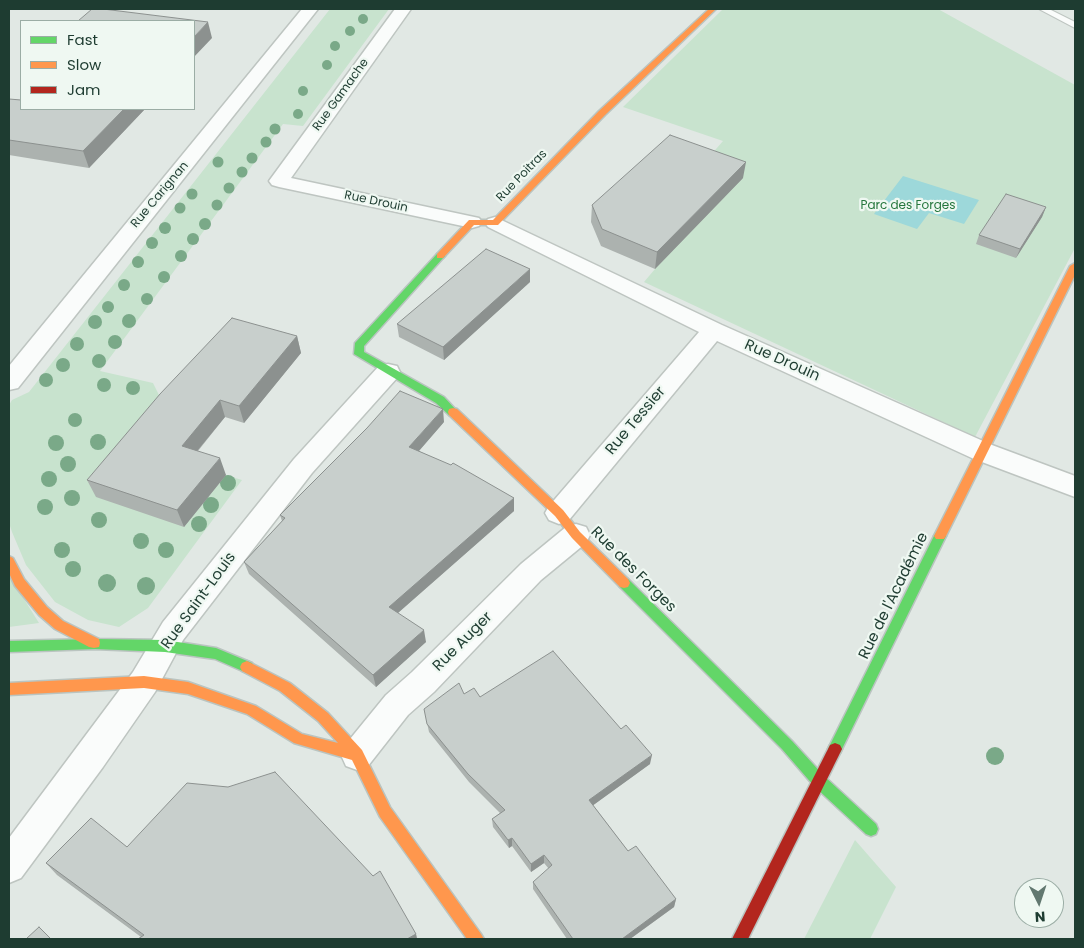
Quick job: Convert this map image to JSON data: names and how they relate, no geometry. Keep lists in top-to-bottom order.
{
  "streets": {
    "street": [
      "Rue Gamache",
      "Rue Poitras",
      "Rue Carignan",
      "Rue Drouin",
      "Rue Tessier",
      "Rue des Forges",
      "Rue de l'Académie",
      "Rue Saint-Louis",
      "Rue Auger"
    ]
  },
  "crossings": [
    ["Rue Gamache", "Rue Drouin"],
    ["Rue Poitras", "Rue Drouin"],
    ["Rue Poitras", "Rue des Forges"],
    ["Rue Drouin", "Rue Tessier"],
    ["Rue Drouin", "Rue de l'Académie"],
    ["Rue Tessier", "Rue des Forges"],
    ["Rue Tessier", "Rue Auger"],
    ["Rue des Forges", "Rue de l'Académie"],
    ["Rue des Forges", "Rue Saint-Louis"],
    ["Rue des Forges", "Rue Auger"]
  ],
  "parks": ["Parc des Forges"],
  "legend": ["Fast", "Slow", "Jam"],
  "north": "bottom"
}
